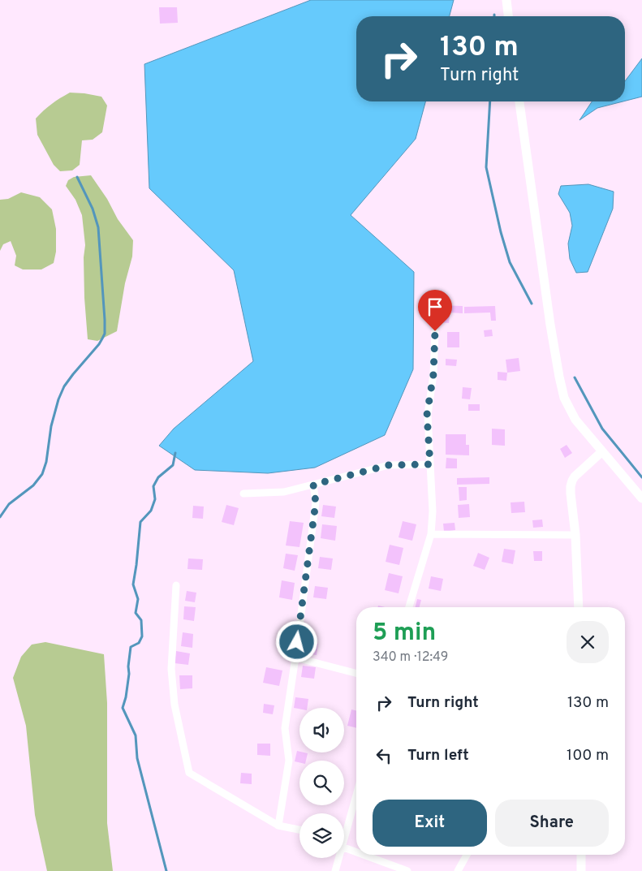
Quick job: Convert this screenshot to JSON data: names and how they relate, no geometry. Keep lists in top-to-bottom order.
{
  "page": {
    "turn": ["130 m", "Turn right"],
    "heading": ["5 min", "340 m · 12:49"],
    "list": [
      {
        "name": "Turn right",
        "value": "130 m"
      },
      {
        "name": "Turn left",
        "value": "100 m"
      }
    ],
    "buttons": ["Exit", "Share"]
  }
}
